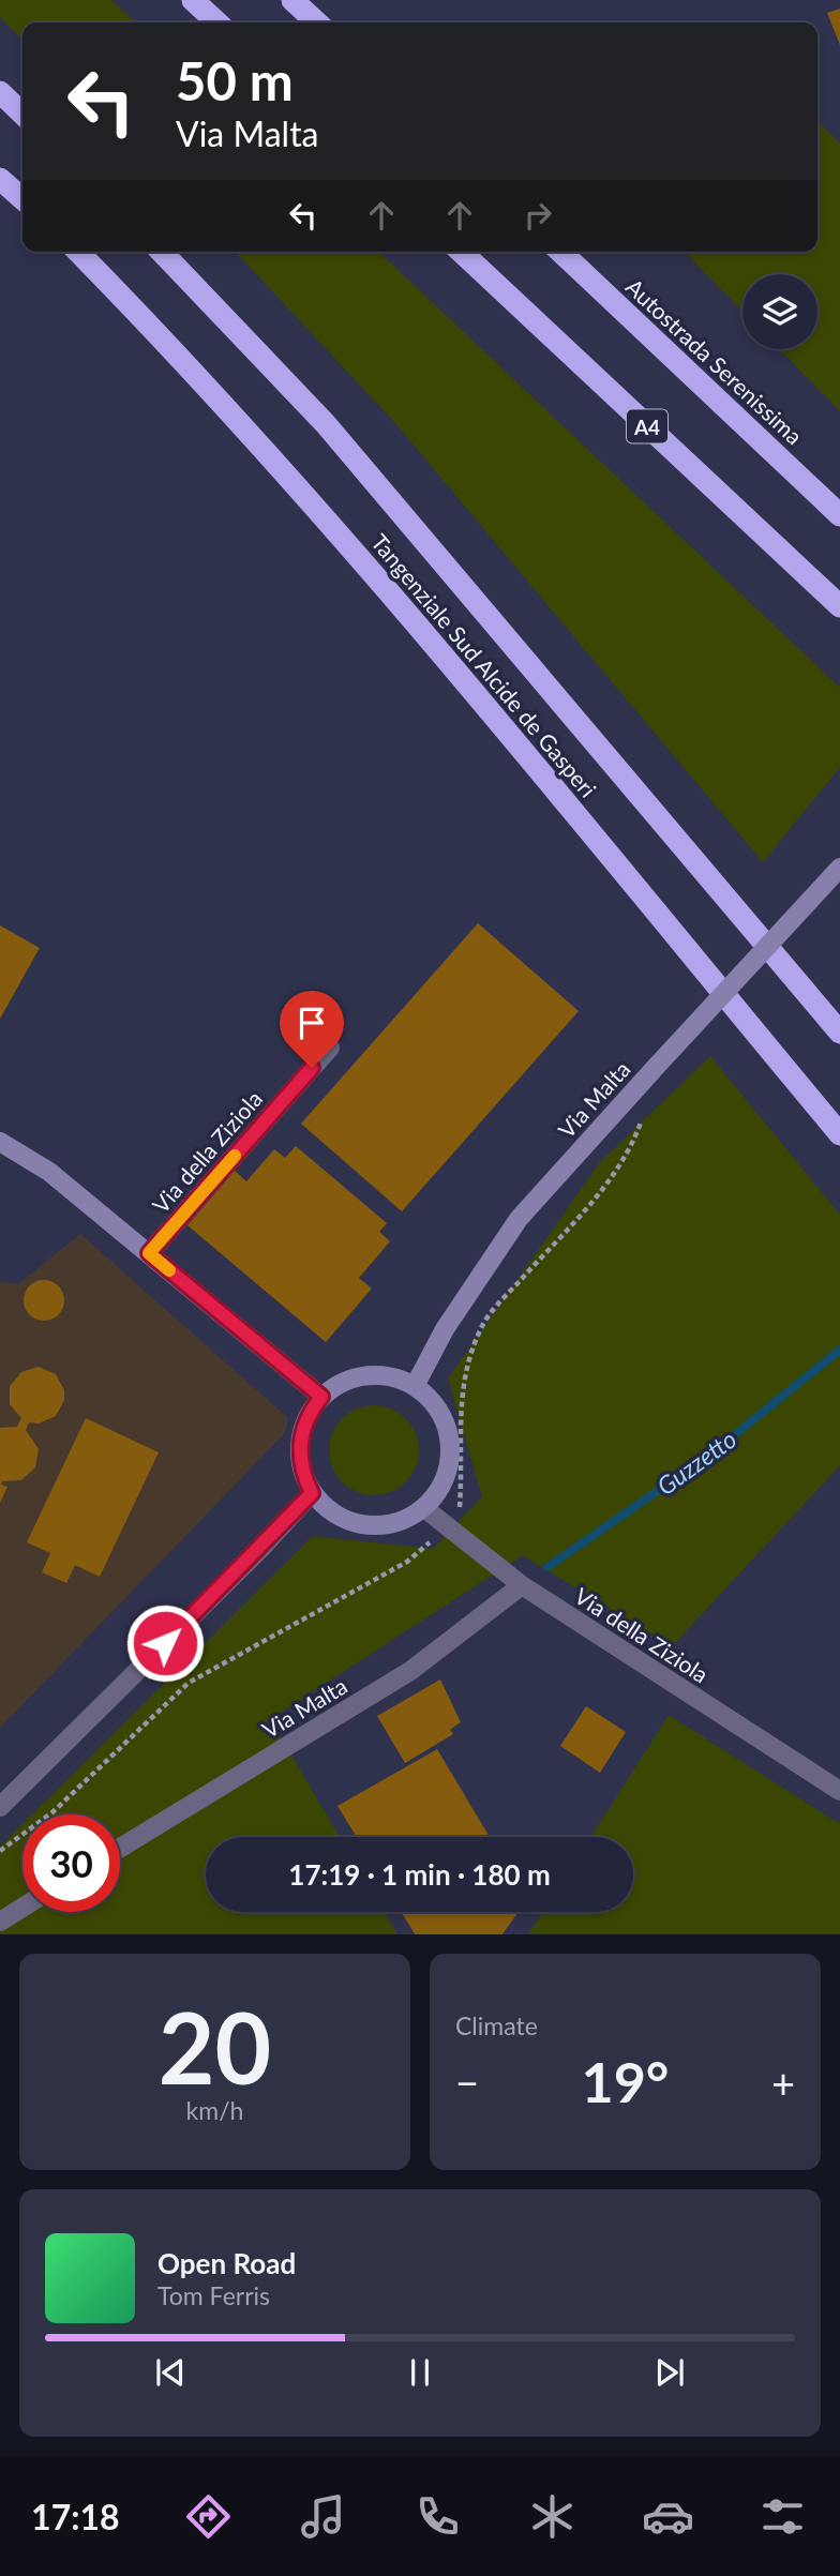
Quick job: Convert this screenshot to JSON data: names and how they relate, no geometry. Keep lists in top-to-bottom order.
{
  "streets": {
    "highway": ["Autostrada Serenissima", "A4", "Tangenziale Sud Alcide de Gasperi"],
    "street": ["Via Malta", "Via della Ziziola"]
  },
  "crossings": [
    ["Via Malta", "Via della Ziziola"]
  ],
  "water": ["Guzzetto"],
  "page": {
    "turn": ["50 m", "Via Malta"],
    "limit": "30",
    "trip": "17:19 · 1 min · 180 m",
    "tile": [
      ["20", "km/h"],
      "Climate"
    ],
    "heat": ["−", "19°", "+"],
    "song": ["Open Road", "Tom Ferris"],
    "tabs": "17:18"
  }
}
